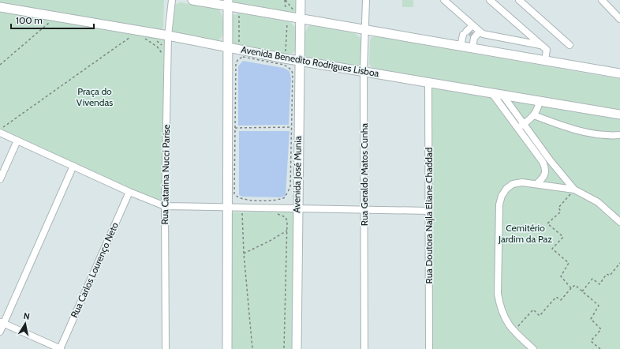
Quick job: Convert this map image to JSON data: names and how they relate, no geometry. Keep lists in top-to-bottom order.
{
  "streets": {
    "main road": ["Avenida Benedito Rodrigues Lisboa", "Avenida José Munia"],
    "street": [
      "Rua Catarina Nucci Parise",
      "Rua Geraldo Matos Cunha",
      "Rua Doutora Najla Eliane Chaddad",
      "Rua Carlos Lourenço Neto"
    ]
  },
  "crossings": [
    ["Avenida Benedito Rodrigues Lisboa", "Rua Catarina Nucci Parise"],
    ["Avenida Benedito Rodrigues Lisboa", "Avenida José Munia"],
    ["Avenida Benedito Rodrigues Lisboa", "Rua Geraldo Matos Cunha"],
    ["Avenida Benedito Rodrigues Lisboa", "Rua Doutora Najla Eliane Chaddad"]
  ],
  "parks": ["Praça do Vivendas", "Cemitério Jardim da Paz"],
  "scale_bar": "100 m",
  "north": "top"
}
